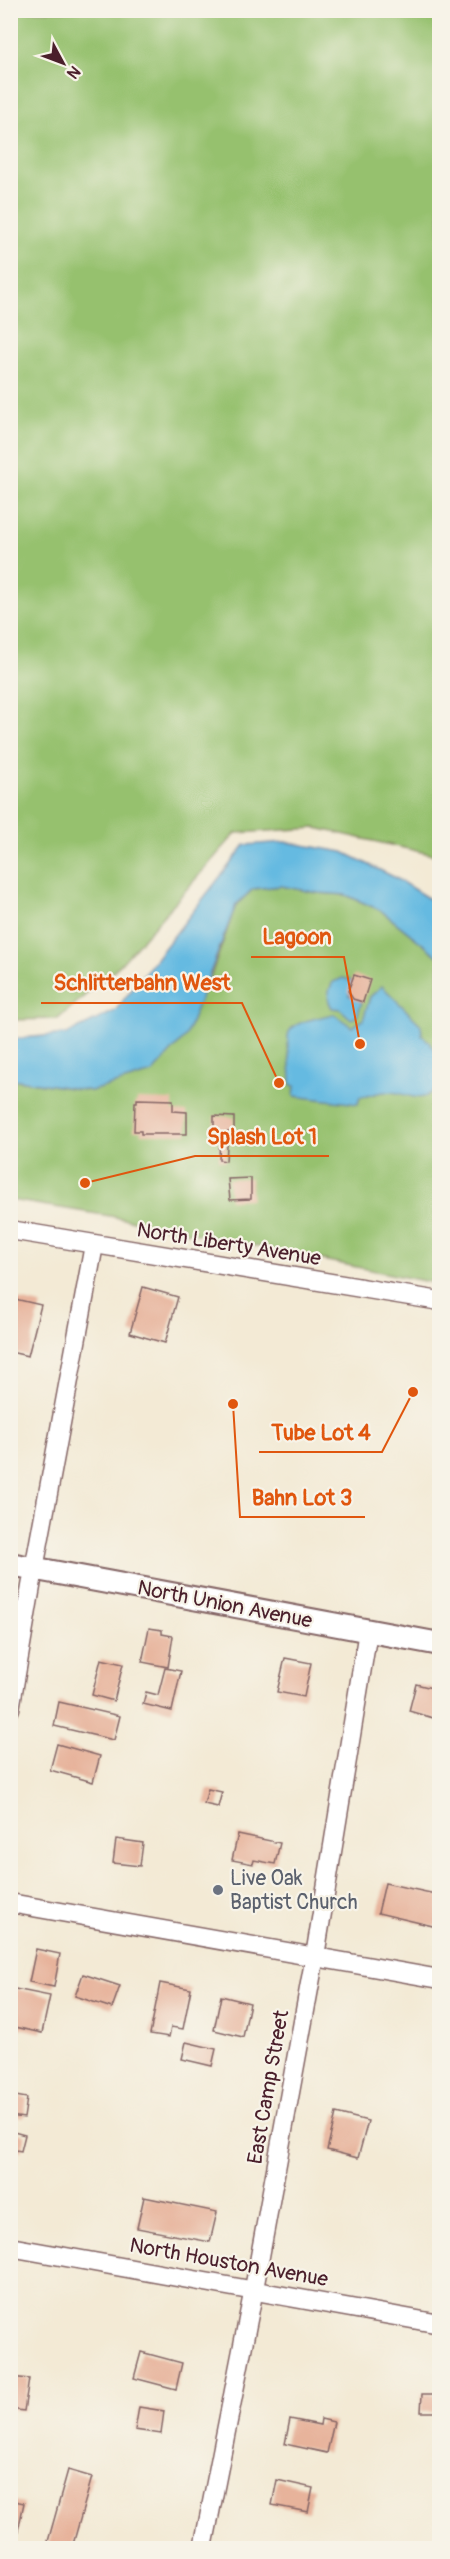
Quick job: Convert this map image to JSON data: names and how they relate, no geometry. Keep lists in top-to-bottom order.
{
  "streets": {
    "street": [
      "North Liberty Avenue",
      "North Union Avenue",
      "East Camp Street",
      "North Houston Avenue"
    ]
  },
  "crossings": [
    ["North Union Avenue", "East Camp Street"],
    ["East Camp Street", "North Houston Avenue"]
  ],
  "places": [
    "Lagoon",
    "Schlitterbahn West",
    "Splash Lot 1",
    "Tube Lot 4",
    "Bahn Lot 3",
    "Live Oak Baptist Church"
  ],
  "north": "bottom right"
}
